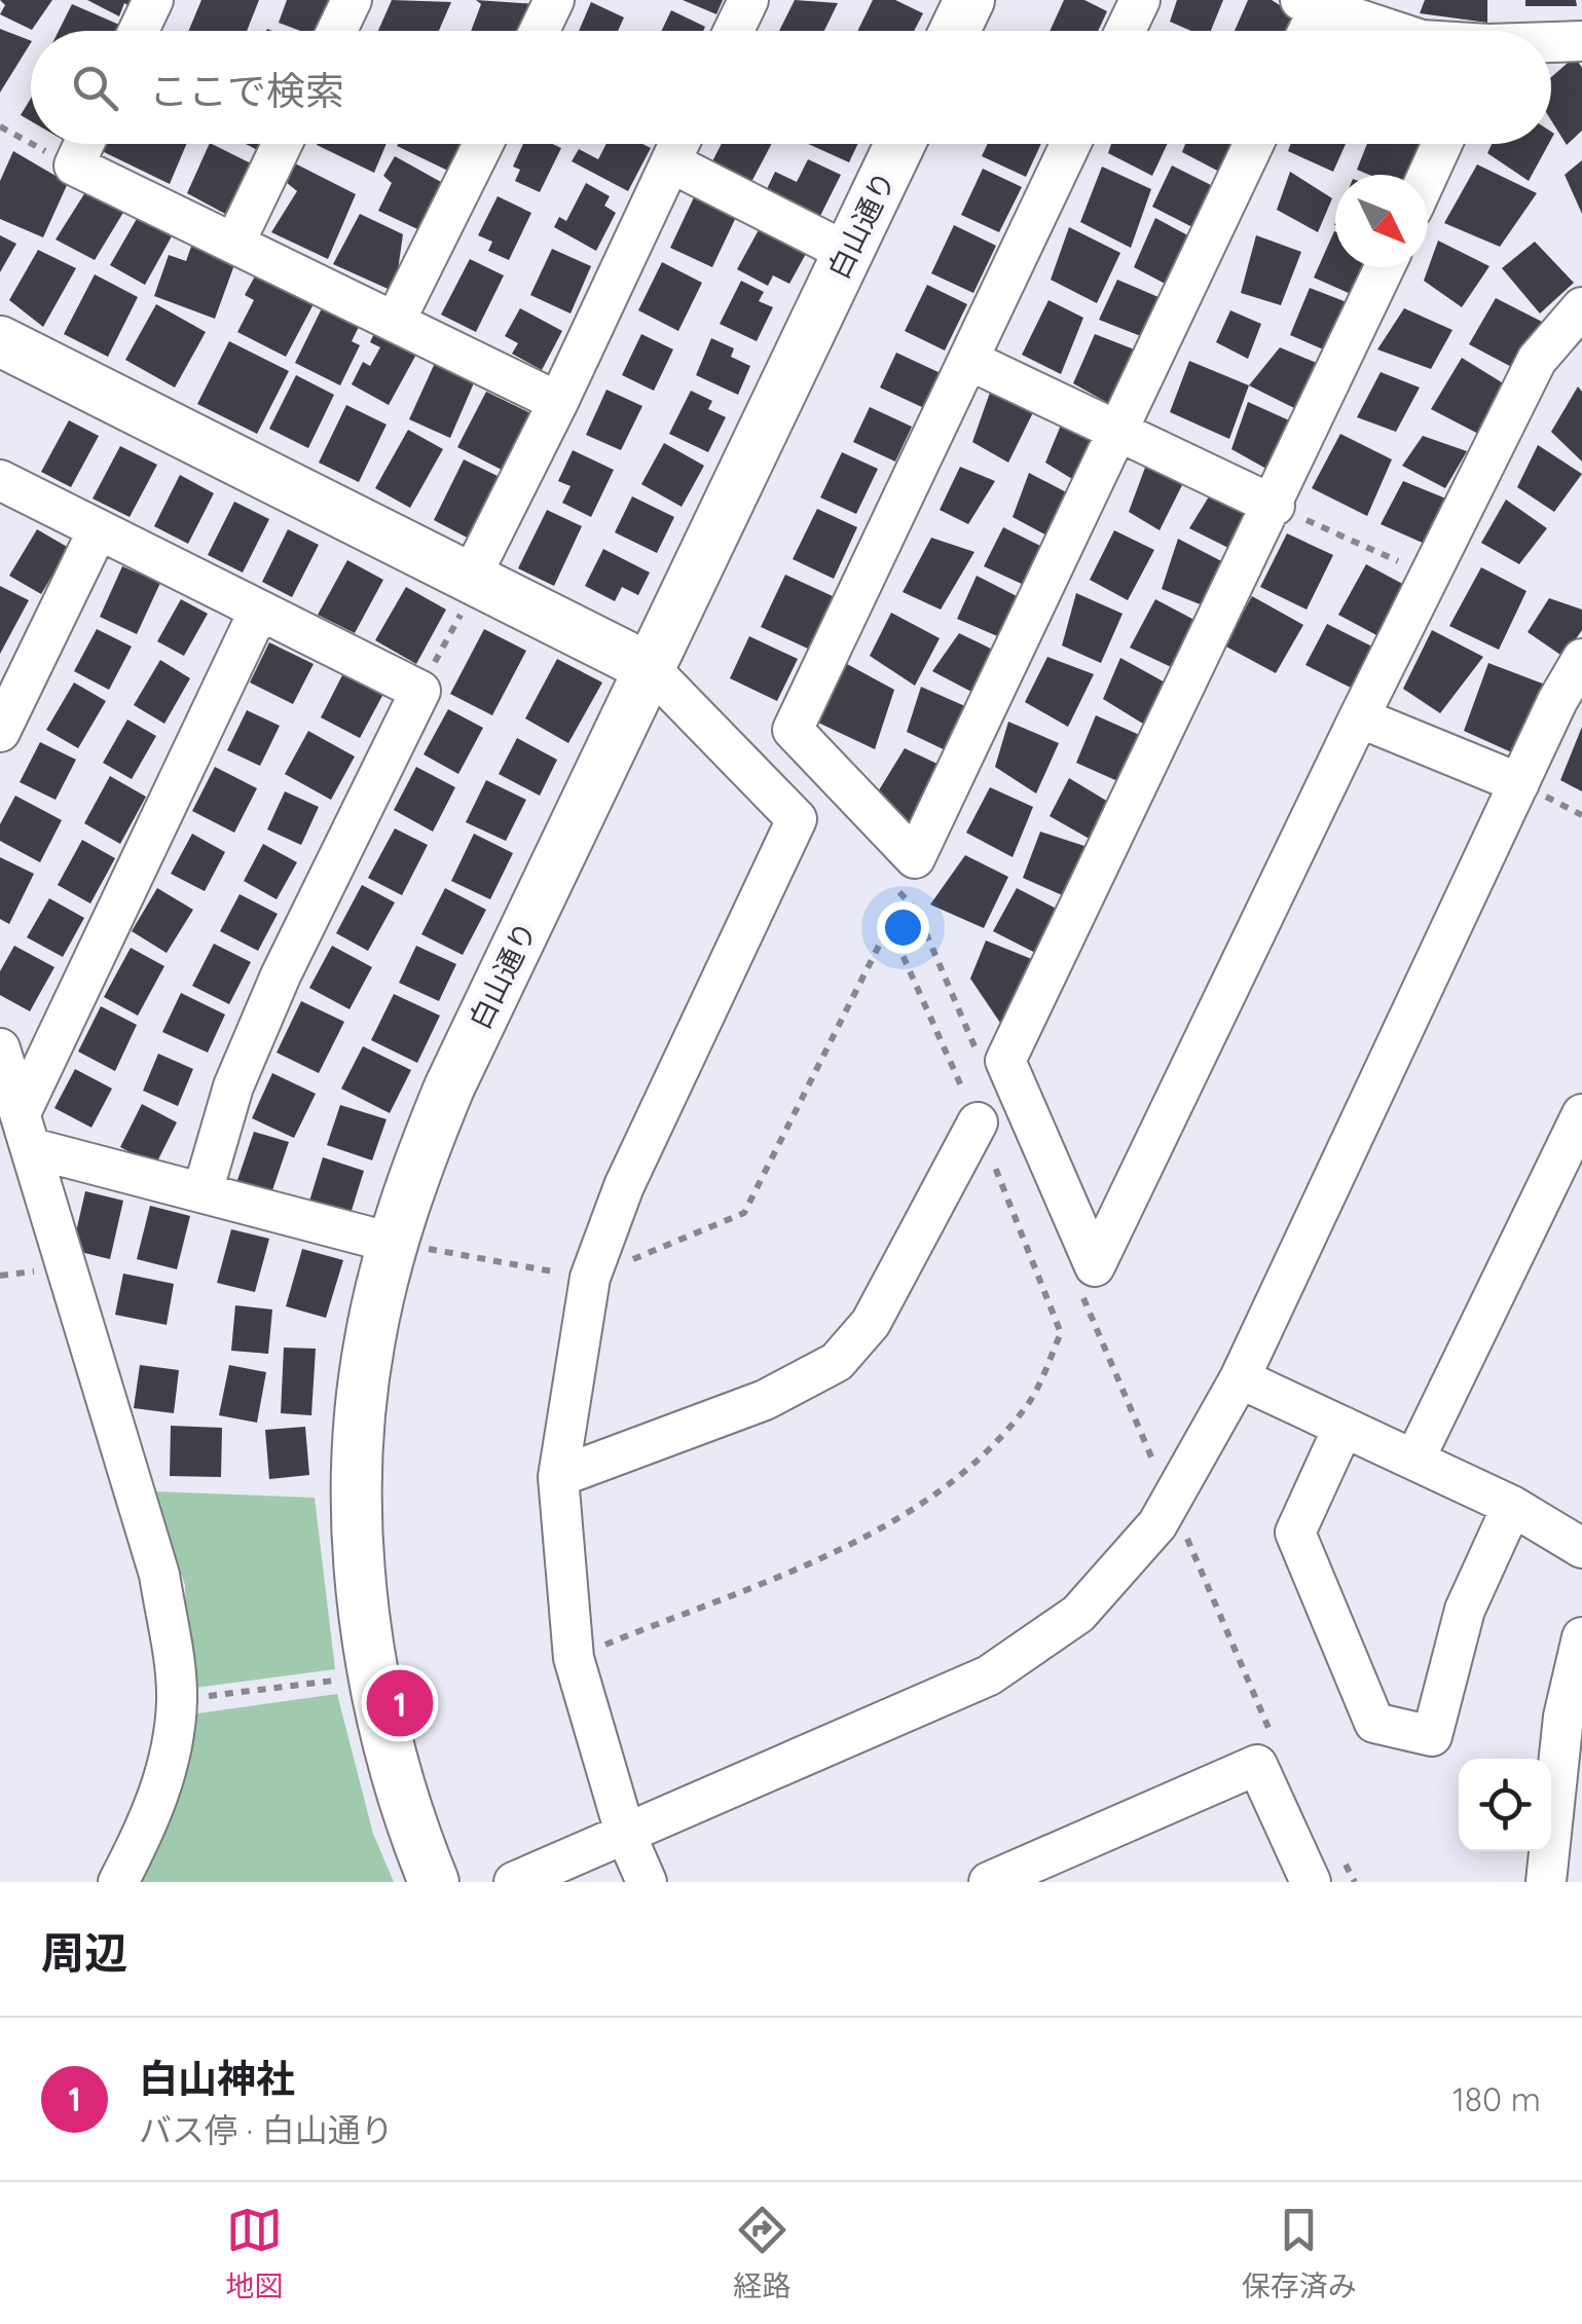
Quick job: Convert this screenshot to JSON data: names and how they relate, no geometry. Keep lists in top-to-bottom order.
{
  "streets": {
    "street": ["白山通り"]
  },
  "north": "bottom right",
  "page": {
    "search": "ここで検索",
    "pins": "1",
    "heading": "周辺",
    "list": [
      {
        "mark": "1",
        "name": "白山神社",
        "note": "バス停 · 白山通り",
        "value": "180 m"
      }
    ],
    "nav": ["地図", "経路", "保存済み"]
  }
}
